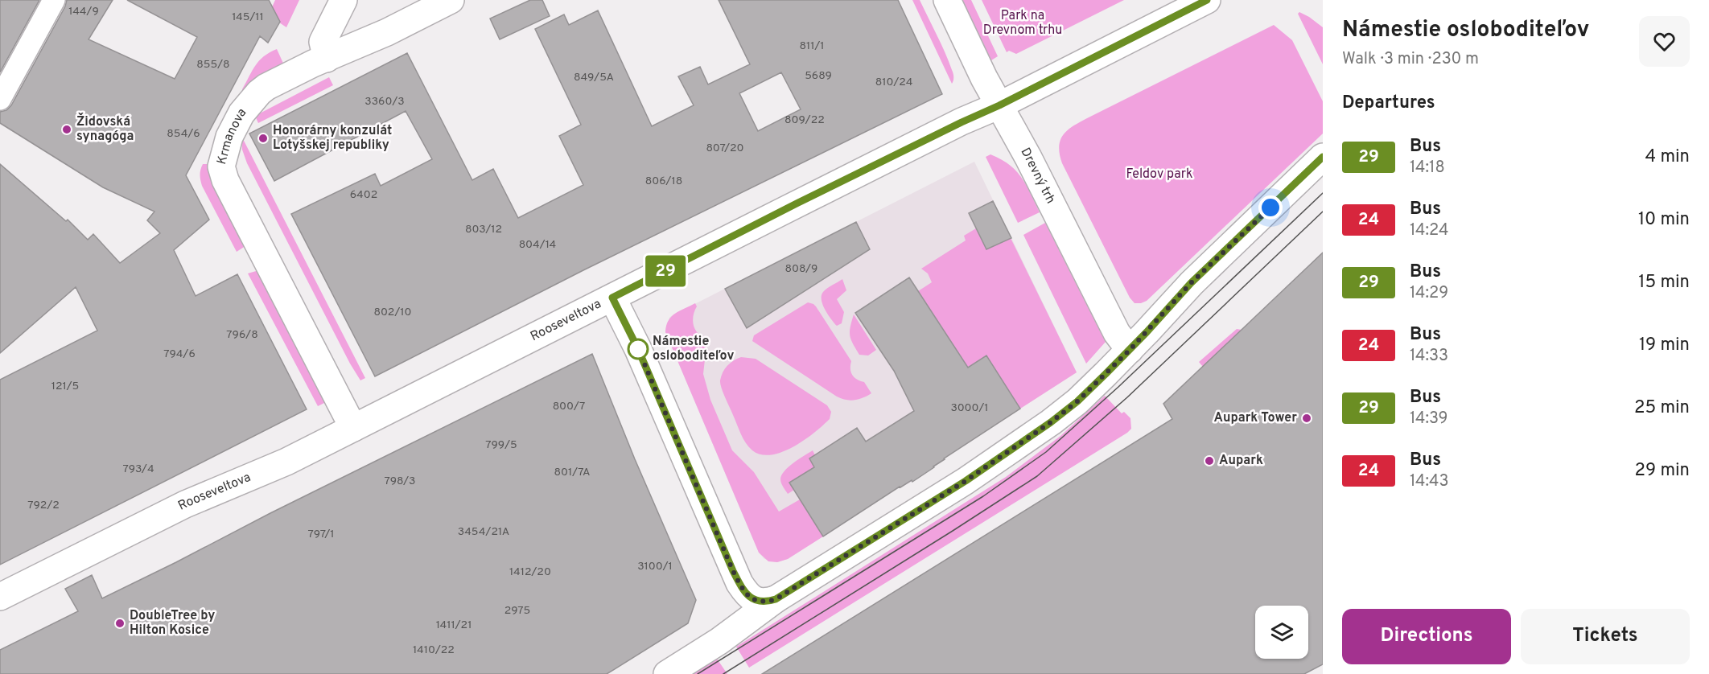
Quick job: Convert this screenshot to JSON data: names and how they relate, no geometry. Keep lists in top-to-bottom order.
{
  "streets": {
    "street": ["Krmanova", "Drevný trh", "Rooseveltova"]
  },
  "crossings": [
    ["Krmanova", "Rooseveltova"],
    ["Drevný trh", "Rooseveltova"]
  ],
  "parks": ["Park na Drevnom trhu", "Feldov park"],
  "places": [
    "Židovská synagóga",
    "Honorárny konzulát Lotyšskej republiky",
    "Námestie osloboditeľov",
    "Aupark Tower",
    "Aupark",
    "DoubleTree by Hilton Kosice"
  ],
  "lines": ["bus line 29"],
  "house_numbers": [
    "144/9",
    "145/11",
    "811/1",
    "855/8",
    "5689",
    "849/5A",
    "810/24",
    "3360/3",
    "809/22",
    "854/6",
    "807/20",
    "806/18",
    "6402",
    "803/12",
    "804/14",
    "808/9",
    "802/10",
    "796/8",
    "794/6",
    "121/5",
    "800/7",
    "3000/1",
    "799/5",
    "793/4",
    "801/7A",
    "798/3",
    "792/2",
    "3454/21A",
    "797/1",
    "3100/1",
    "1412/20",
    "2975",
    "1411/21",
    "1410/22"
  ],
  "page": {
    "on_map": "29",
    "heading": [
      ["Námestie osloboditeľov", "Walk · 3 min · 230 m"],
      "Departures"
    ],
    "list": [
      {
        "mark": "29",
        "name": "Bus",
        "note": "14:18",
        "value": "4 min"
      },
      {
        "mark": "24",
        "name": "Bus",
        "note": "14:24",
        "value": "10 min"
      },
      {
        "mark": "29",
        "name": "Bus",
        "note": "14:29",
        "value": "15 min"
      },
      {
        "mark": "24",
        "name": "Bus",
        "note": "14:33",
        "value": "19 min"
      },
      {
        "mark": "29",
        "name": "Bus",
        "note": "14:39",
        "value": "25 min"
      },
      {
        "mark": "24",
        "name": "Bus",
        "note": "14:43",
        "value": "29 min"
      }
    ],
    "buttons": ["Directions", "Tickets"]
  }
}
